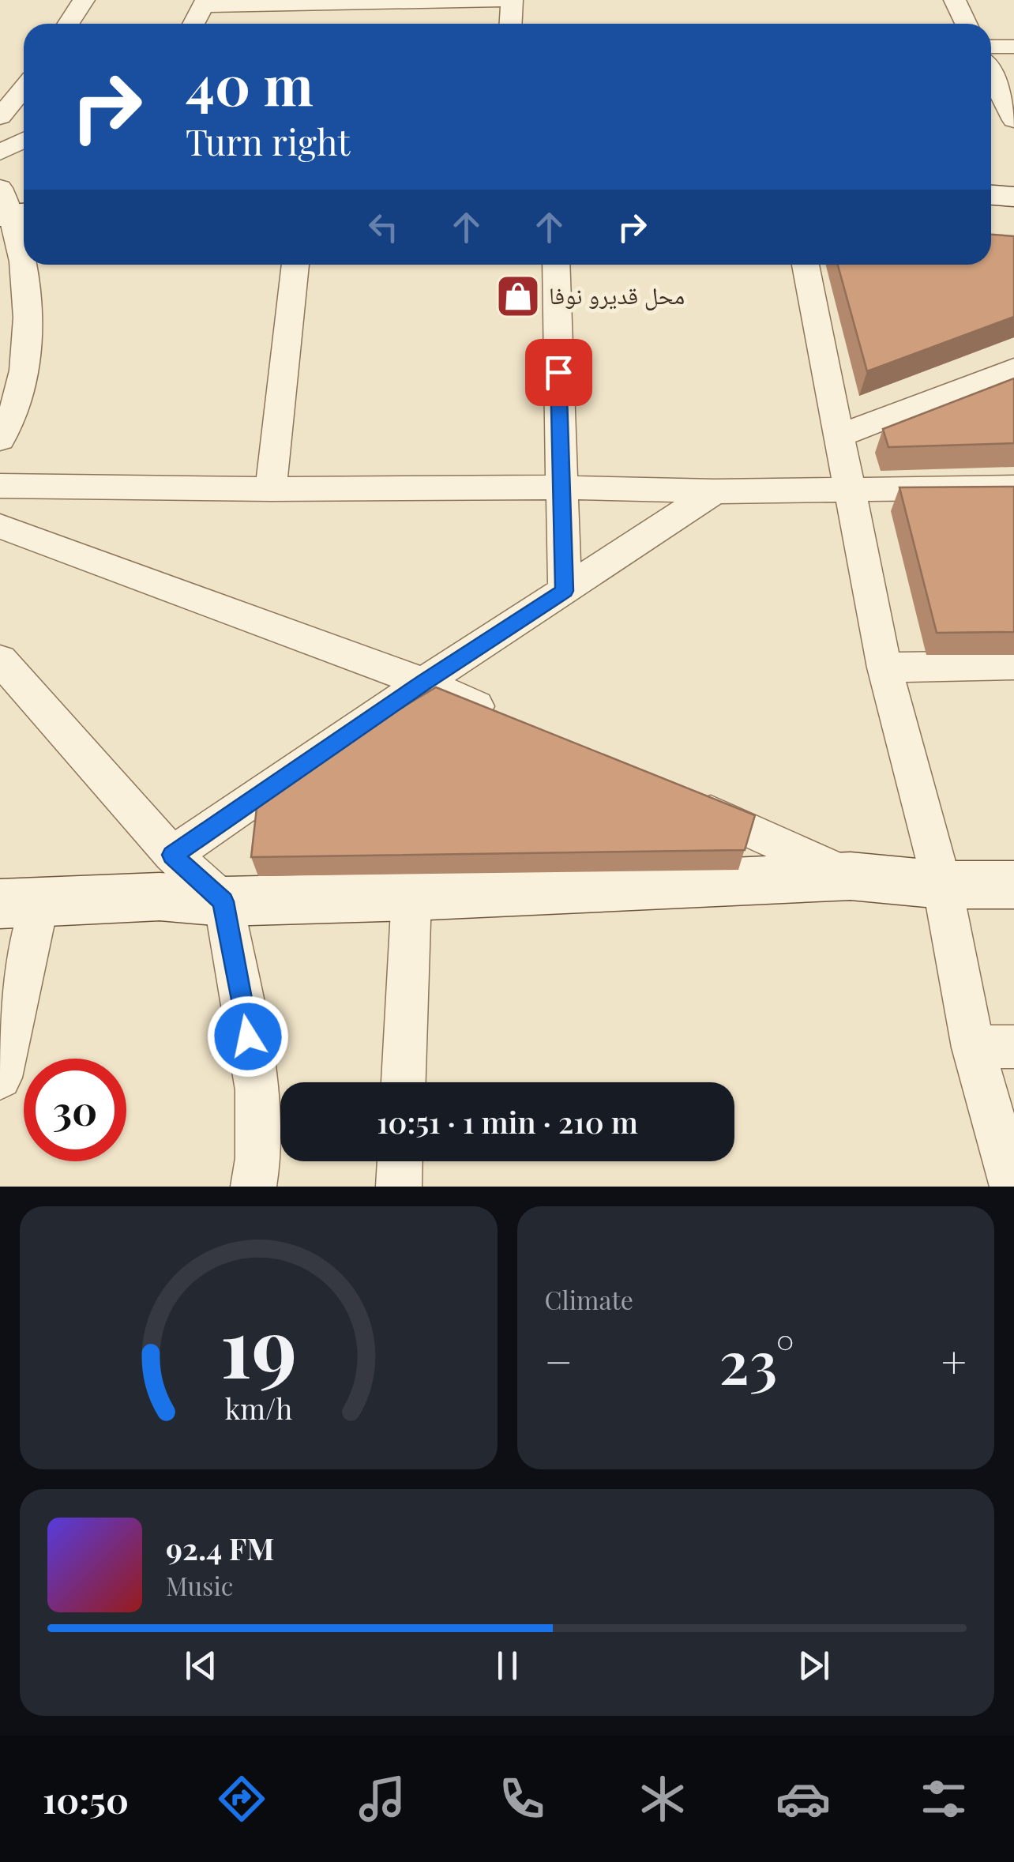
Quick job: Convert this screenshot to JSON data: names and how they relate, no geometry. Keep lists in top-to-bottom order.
{
  "places": {
    "shop": ["محل قديرو نوفا"]
  },
  "page": {
    "turn": ["40 m", "Turn right"],
    "limit": "30",
    "trip": "10:51 · 1 min · 210 m",
    "tile": "Climate",
    "heat": ["−", "23°", "+"],
    "song": ["92.4 FM", "Music"],
    "tabs": "10:50",
    "gauge": ["19", "km/h"]
  }
}
